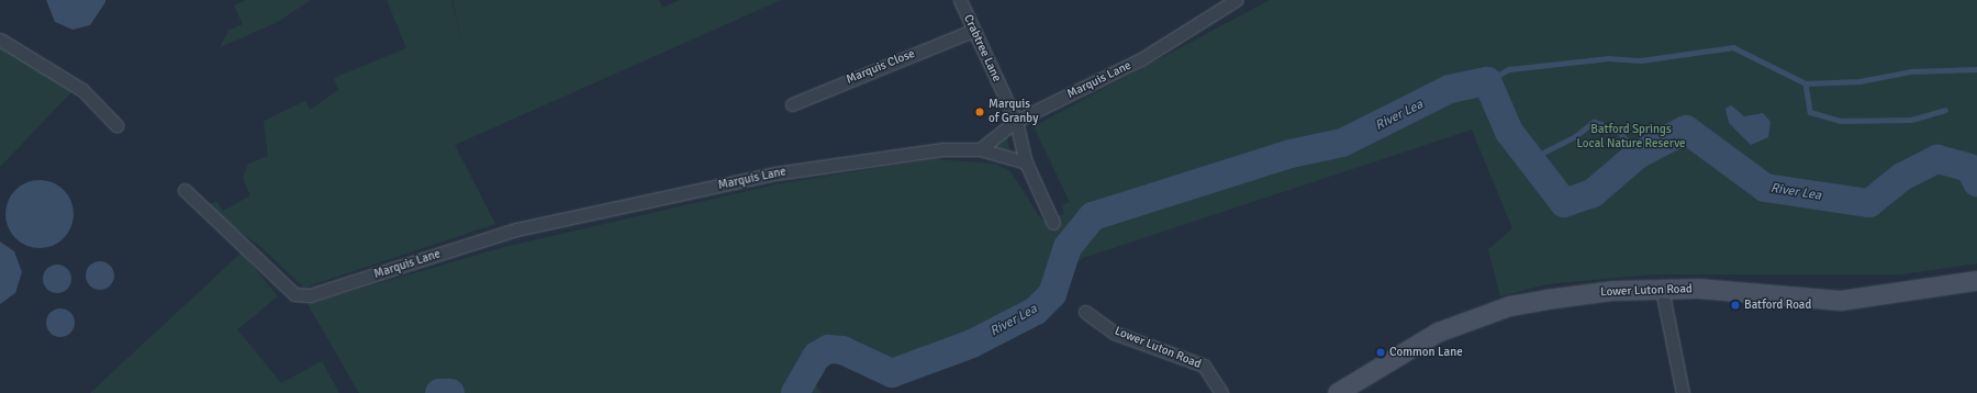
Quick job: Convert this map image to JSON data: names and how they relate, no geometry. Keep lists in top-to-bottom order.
{
  "streets": {
    "main road": ["Lower Luton Road"],
    "street": ["Crabtree Lane", "Marquis Close", "Marquis Lane"]
  },
  "crossings": [
    ["Crabtree Lane", "Marquis Close"],
    ["Crabtree Lane", "Marquis Lane"]
  ],
  "water": ["River Lea"],
  "parks": ["Batford Springs Local Nature Reserve"],
  "places": ["Marquis of Granby", "Batford Road", "Common Lane"]
}
